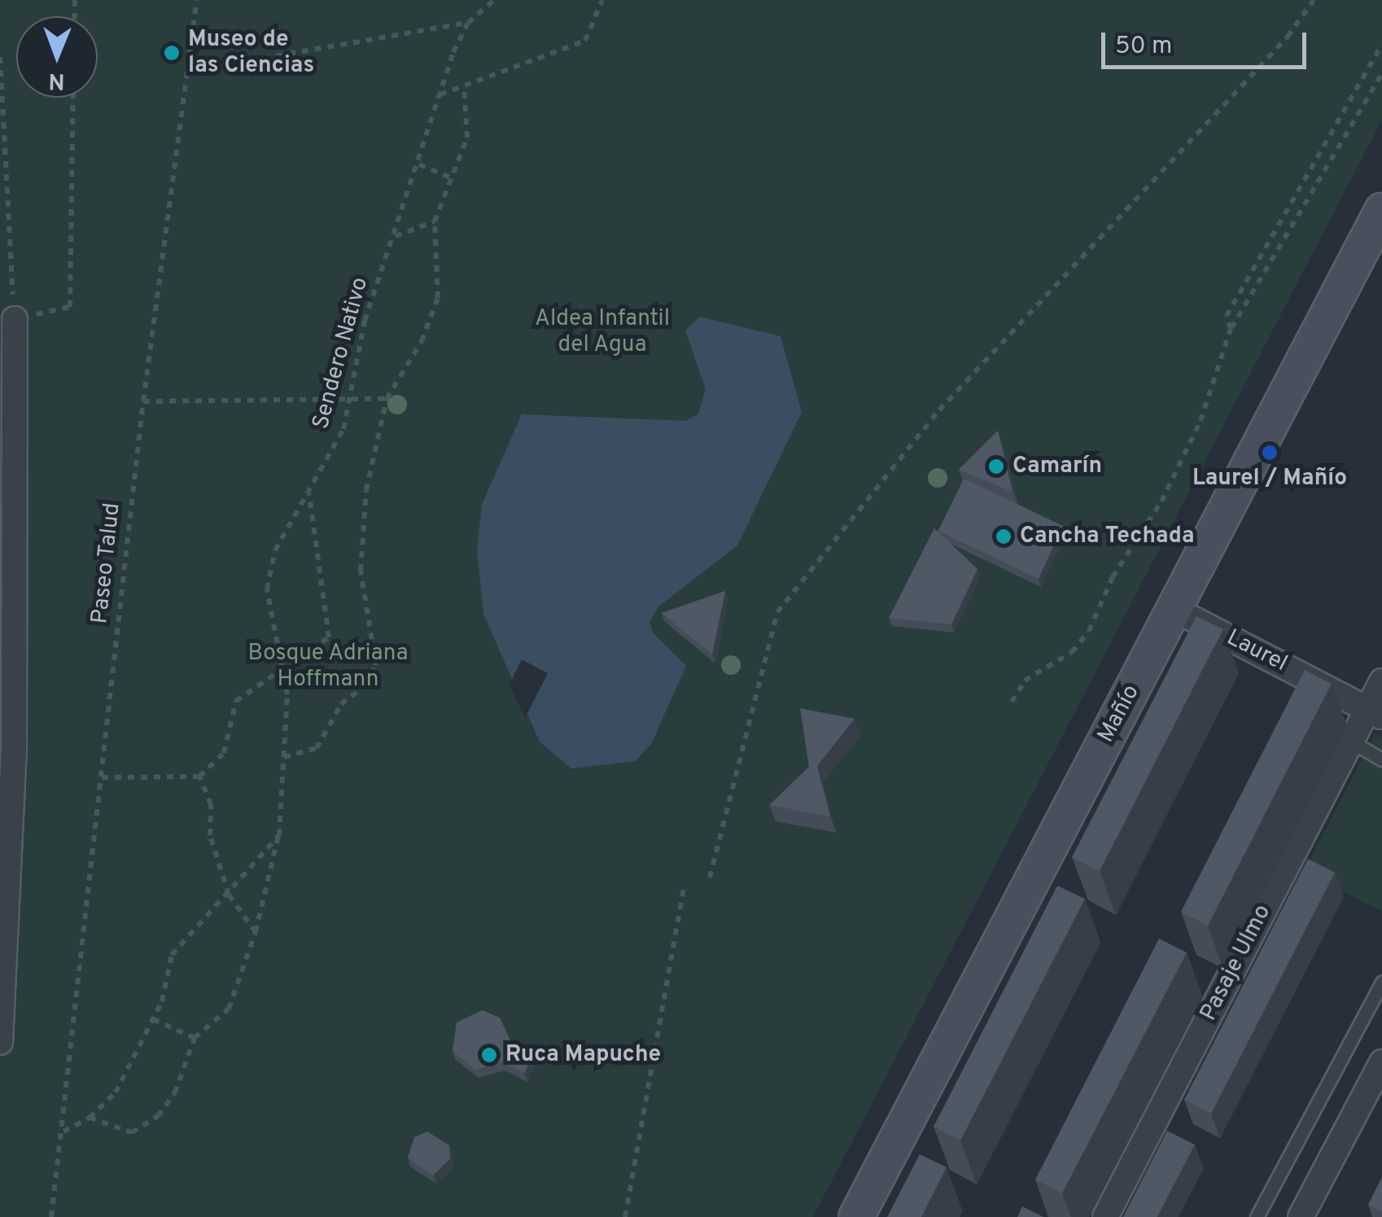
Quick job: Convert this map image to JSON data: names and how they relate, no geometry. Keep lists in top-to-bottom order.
{
  "streets": {
    "street": ["Laurel", "Mañío", "Pasaje Ulmo"],
    "path": ["Sendero Nativo", "Paseo Talud"]
  },
  "crossings": [
    ["Laurel", "Mañío"],
    ["Laurel", "Pasaje Ulmo"]
  ],
  "parks": ["Aldea Infantil del Agua", "Bosque Adriana Hoffmann"],
  "places": [
    "Museo de las Ciencias",
    "Laurel / Mañío",
    "Camarín",
    "Cancha Techada",
    "Ruca Mapuche"
  ],
  "scale_bar": "50 m",
  "north": "bottom"
}
